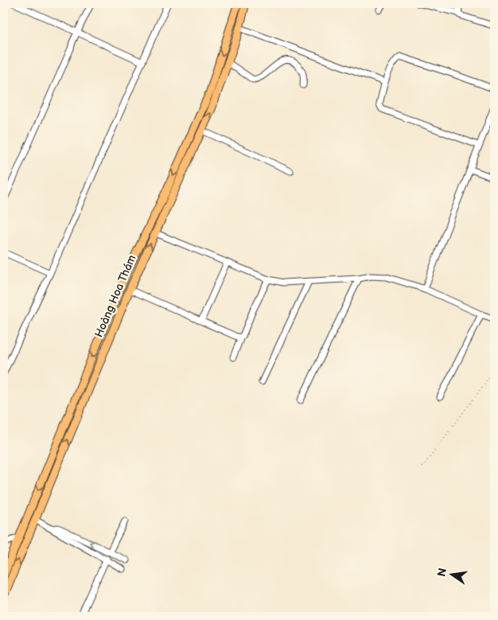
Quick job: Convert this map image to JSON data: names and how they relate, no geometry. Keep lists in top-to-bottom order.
{
  "streets": {
    "main road": ["Hoàng Hoa Thám"]
  },
  "north": "left"
}
